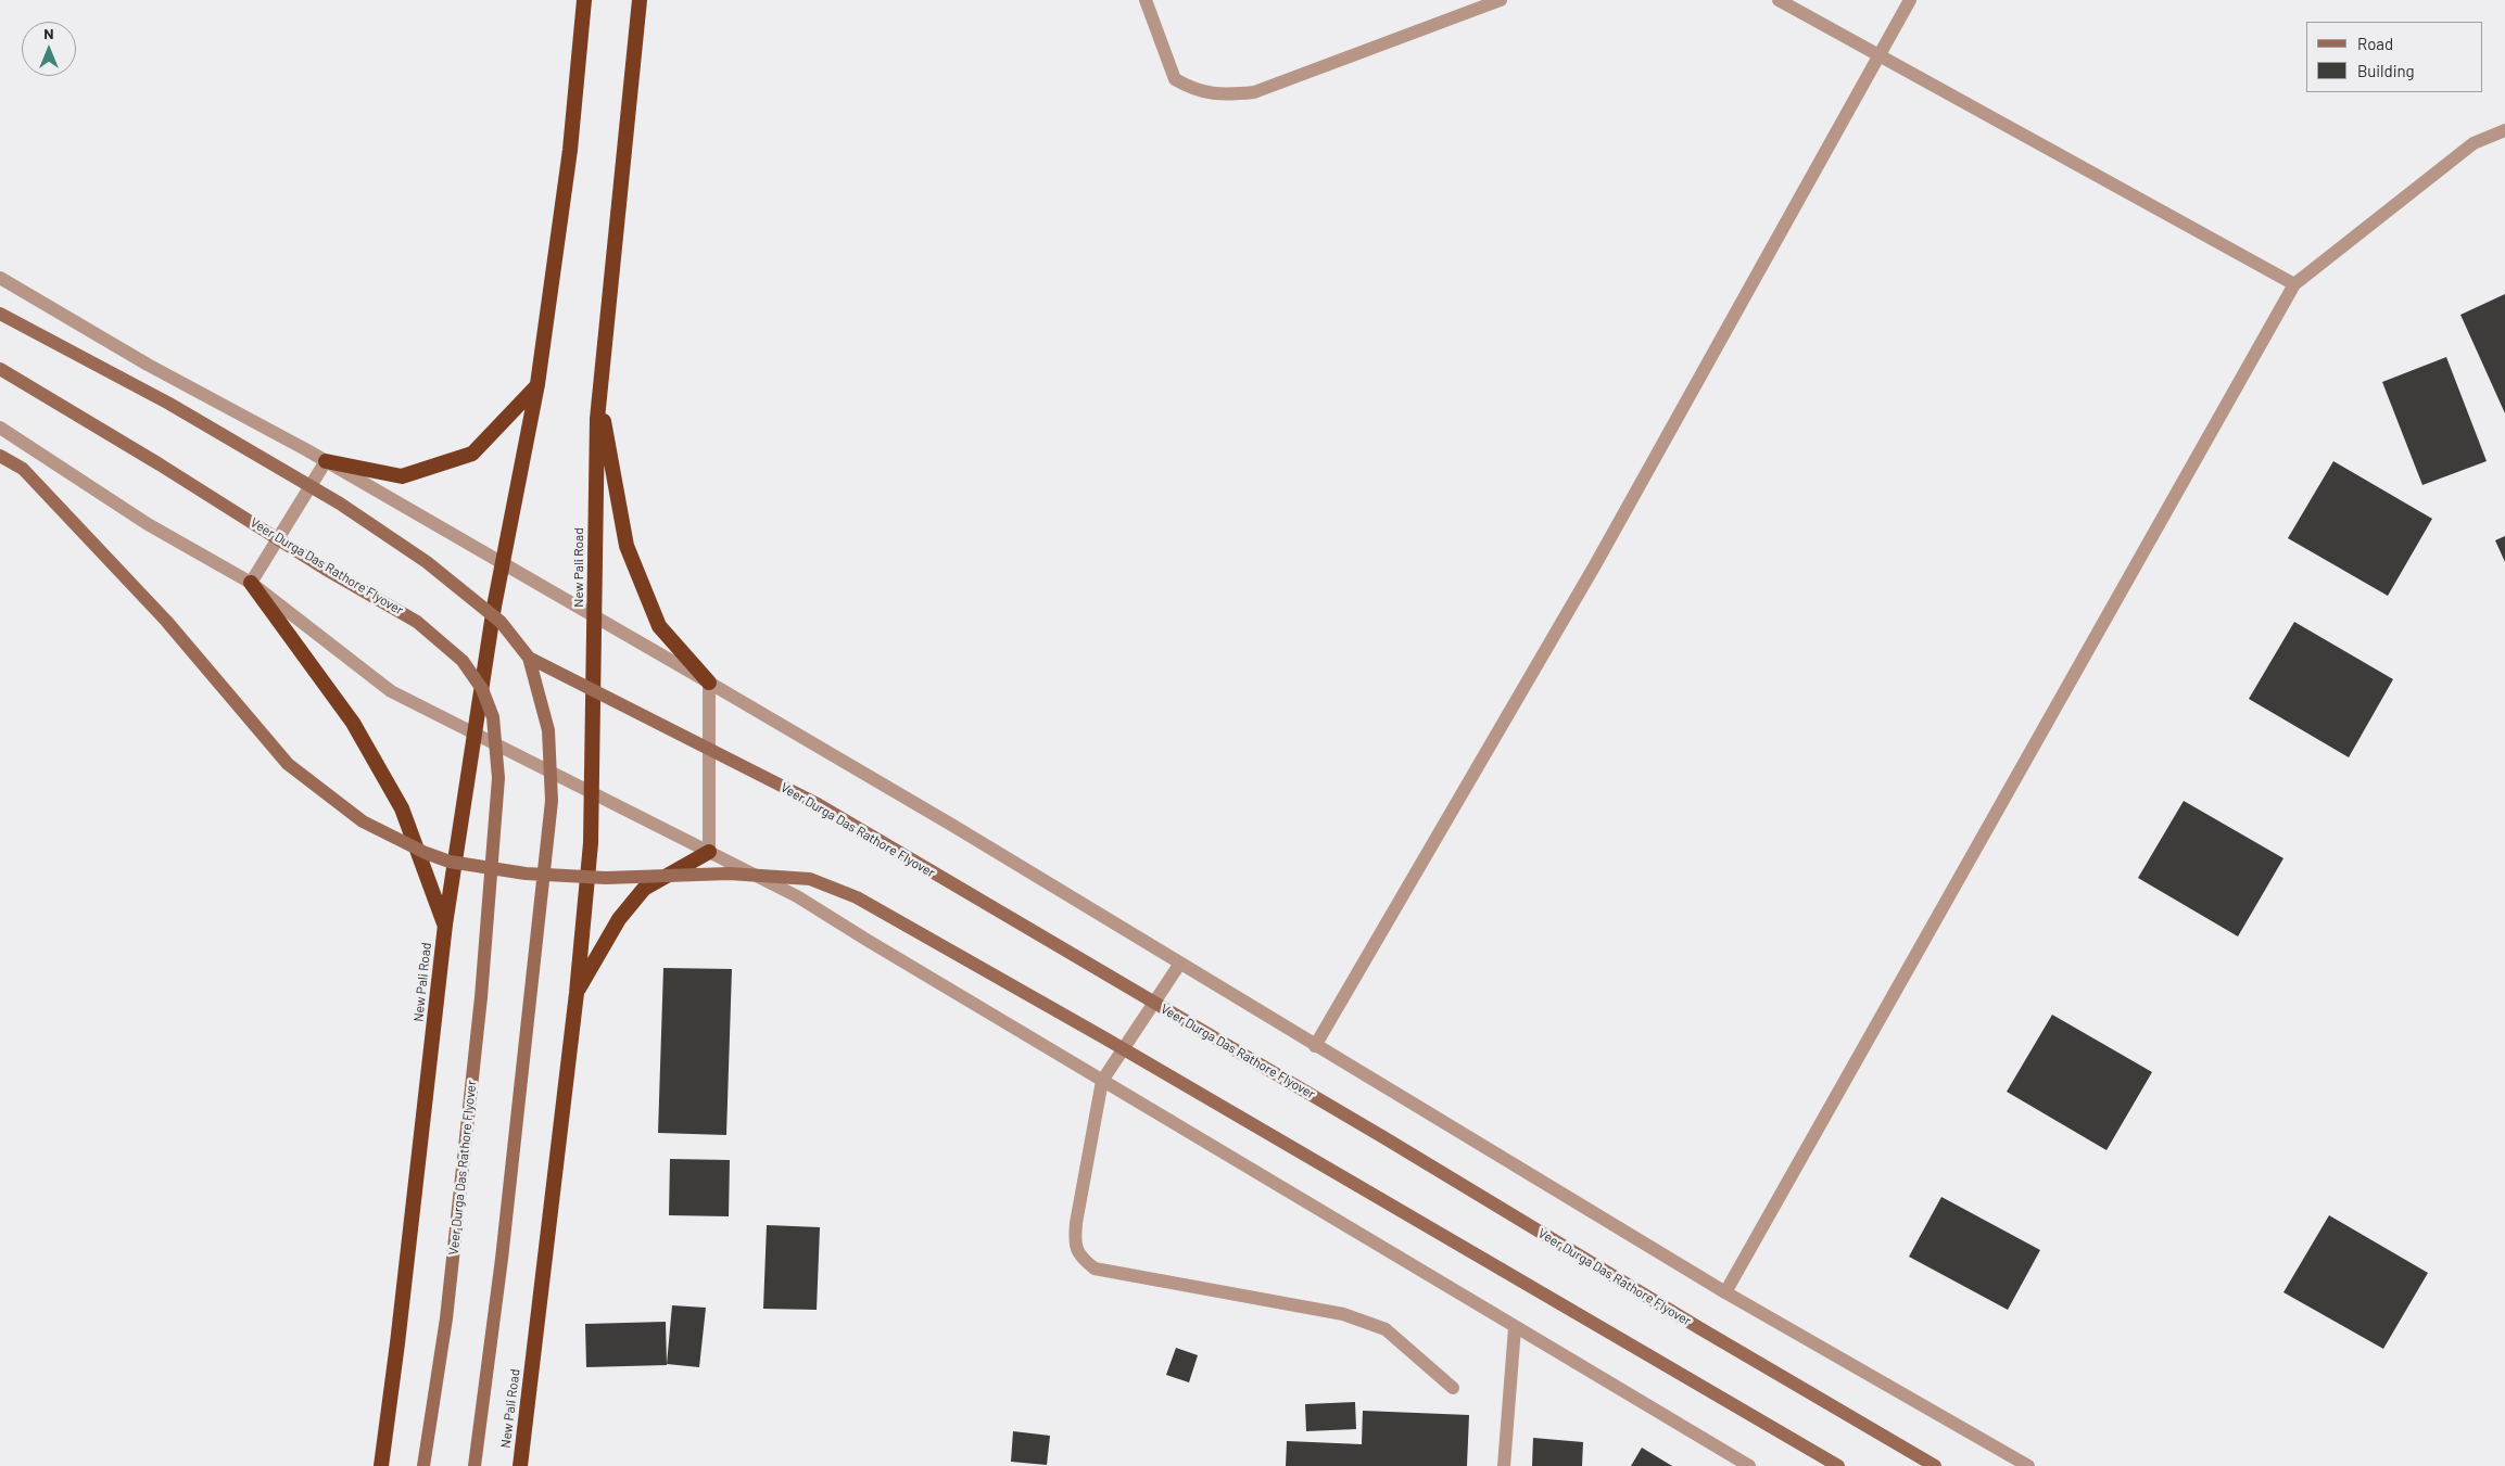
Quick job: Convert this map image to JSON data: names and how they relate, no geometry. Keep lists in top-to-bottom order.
{
  "streets": {
    "highway": ["New Pali Road"],
    "main road": ["Veer Durga Das Rathore Flyover"]
  },
  "legend": ["Road", "Building"],
  "north": "top"
}
